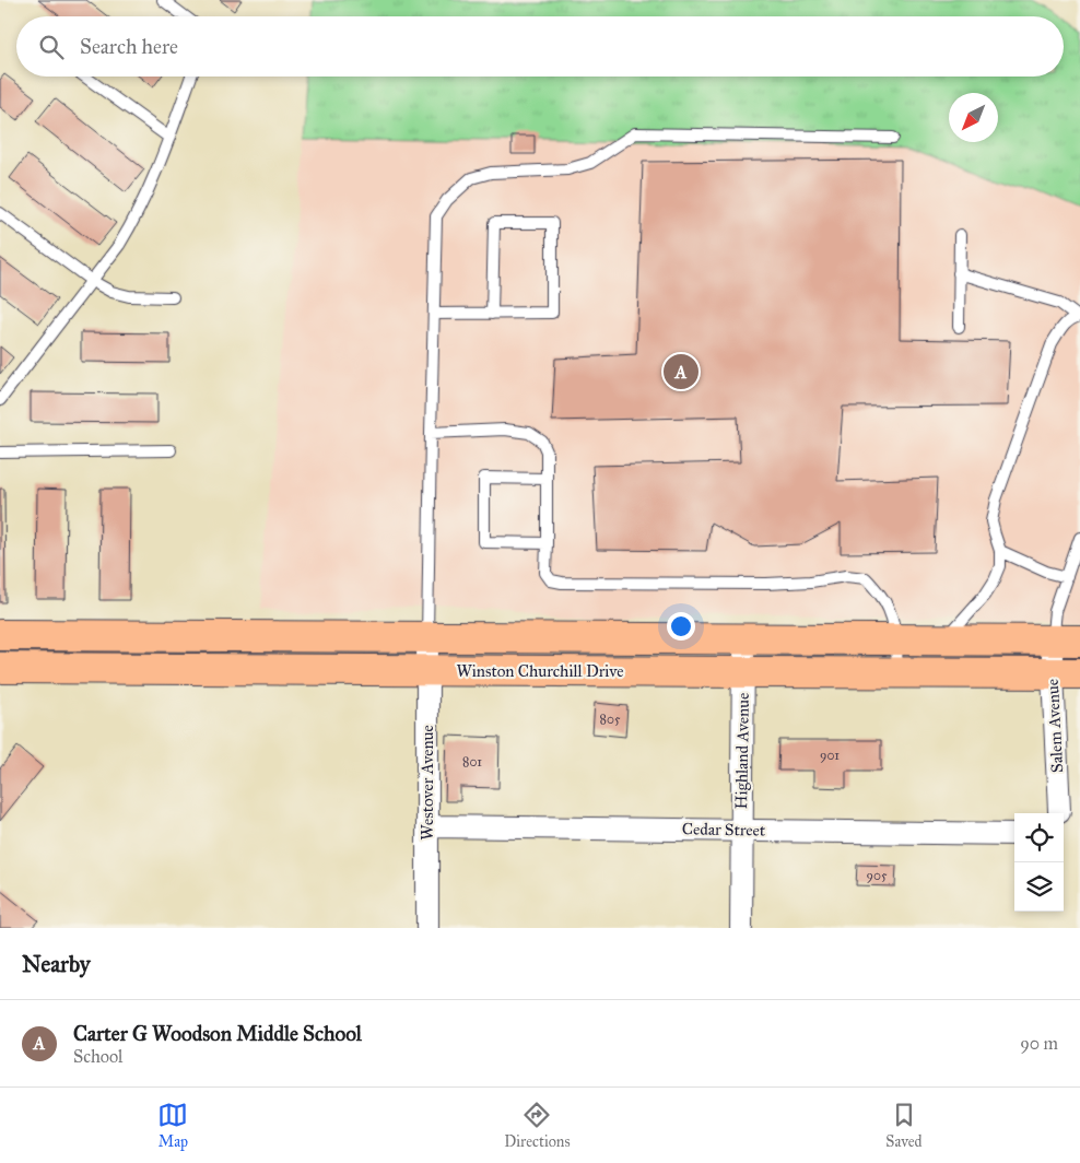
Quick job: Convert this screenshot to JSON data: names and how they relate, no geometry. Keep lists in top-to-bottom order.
{
  "streets": {
    "highway": ["Winston Churchill Drive"],
    "street": [
      "Salem Avenue",
      "Highland Avenue",
      "Westover Avenue",
      "Cedar Street"
    ]
  },
  "crossings": [
    ["Winston Churchill Drive", "Salem Avenue"],
    ["Winston Churchill Drive", "Highland Avenue"],
    ["Winston Churchill Drive", "Westover Avenue"],
    ["Highland Avenue", "Cedar Street"],
    ["Westover Avenue", "Cedar Street"]
  ],
  "house_numbers": [
    "805",
    "901",
    "801",
    "905"
  ],
  "north": "bottom left",
  "page": {
    "search": "Search here",
    "pins": "A",
    "heading": "Nearby",
    "list": [
      {
        "mark": "A",
        "name": "Carter G Woodson Middle School",
        "note": "School",
        "value": "90 m"
      }
    ],
    "nav": ["Map", "Directions", "Saved"]
  }
}
